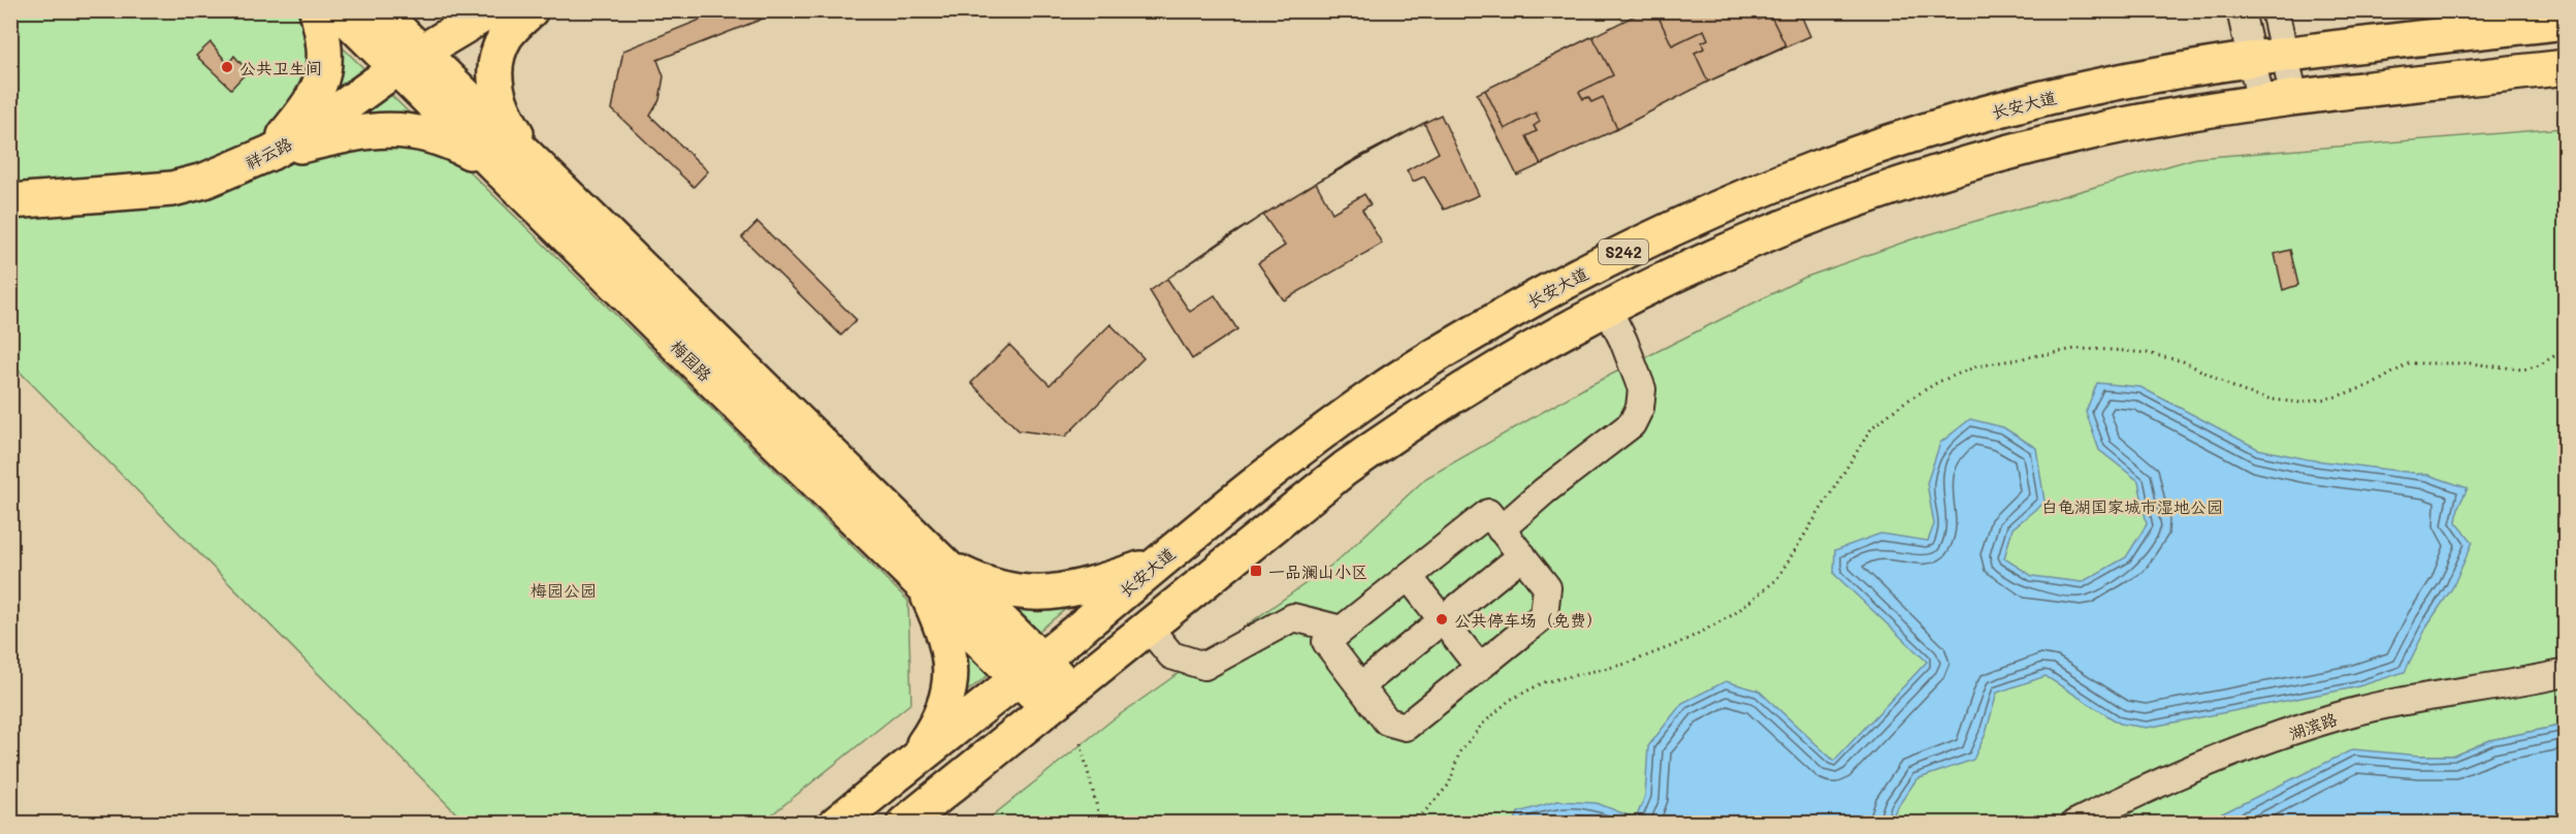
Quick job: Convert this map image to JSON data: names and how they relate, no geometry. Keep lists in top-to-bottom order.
{
  "streets": {
    "main road": [
      "长安大道",
      "祥云路",
      "S242",
      "梅园路"
    ],
    "street": ["湖滨路"]
  },
  "crossings": [
    ["长安大道", "梅园路"],
    ["祥云路", "梅园路"],
    ["S242", "梅园路"]
  ],
  "parks": ["白龟湖国家城市湿地公园", "梅园公园"],
  "places": {
    "other": ["公共卫生间", "公共停车场（免费）"],
    "transit": ["一品澜山小区"]
  }
}
